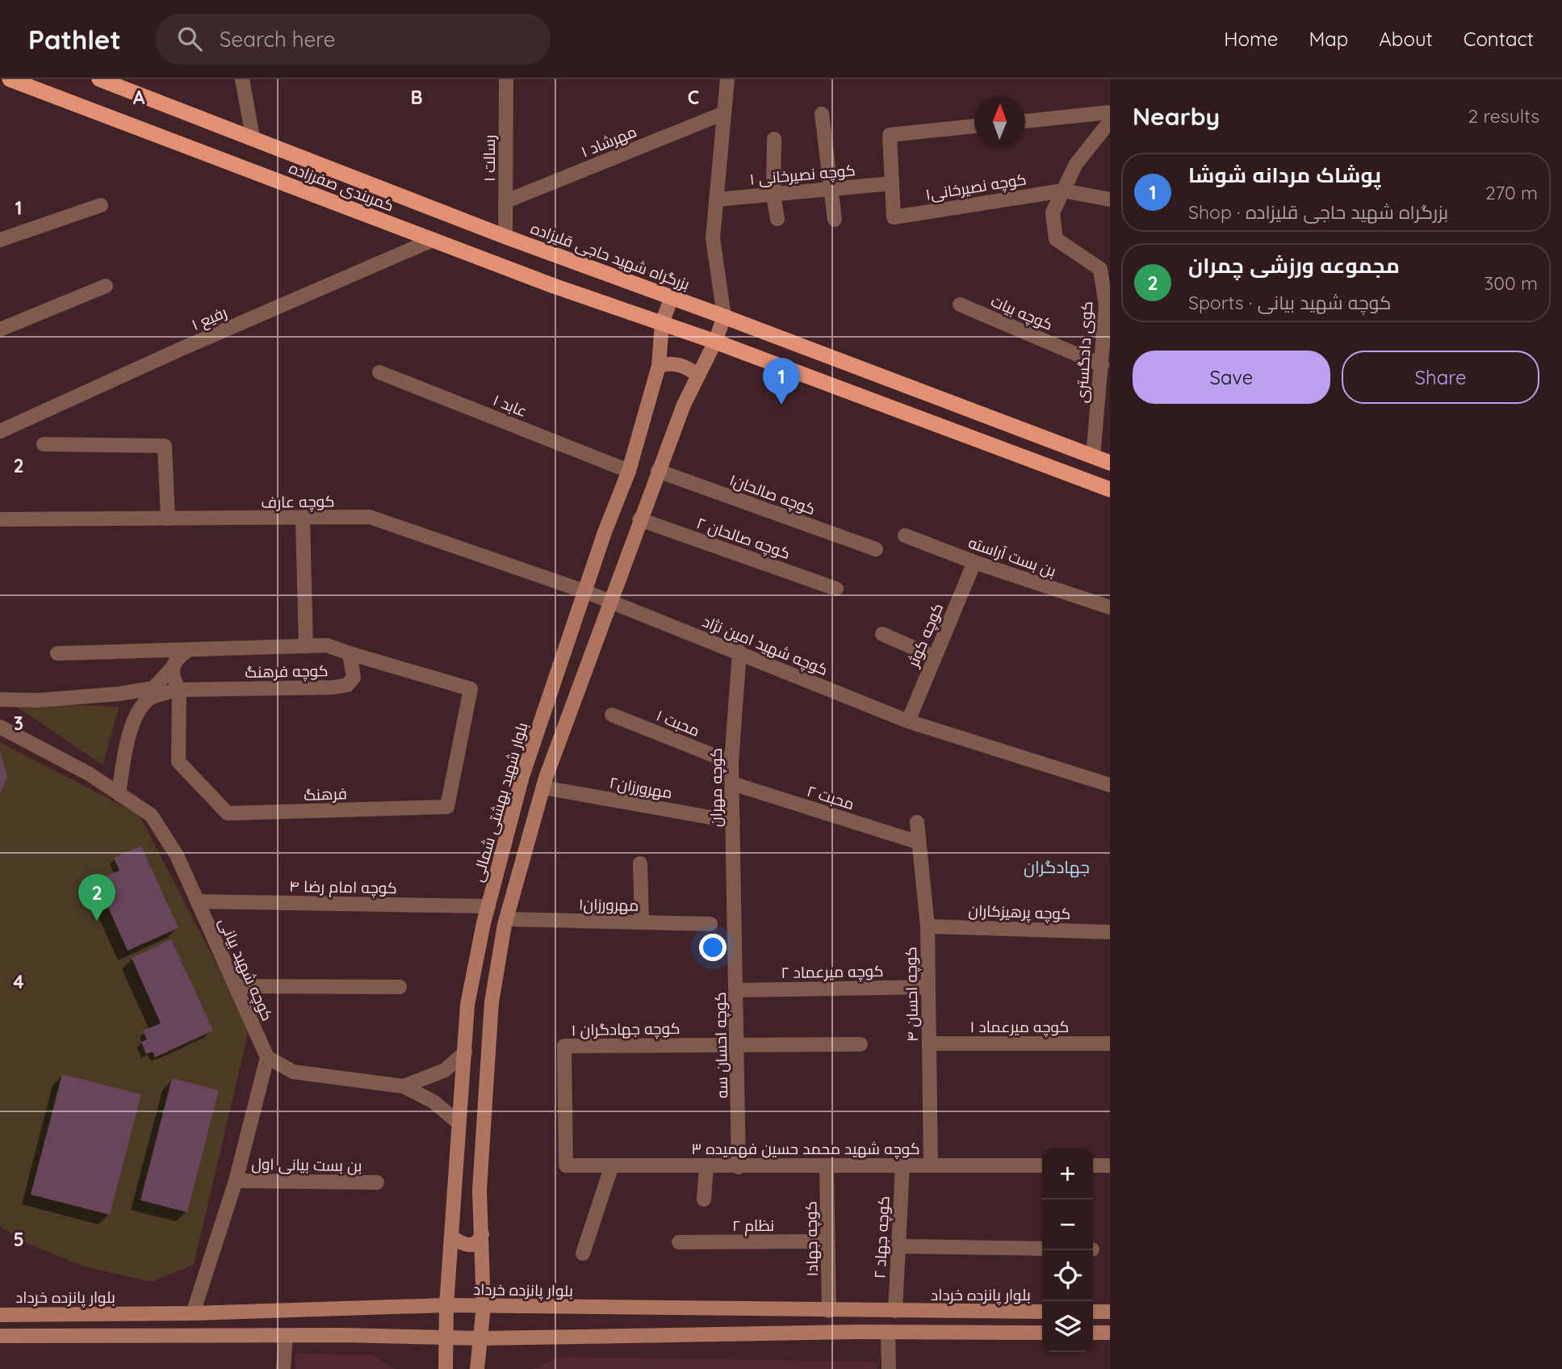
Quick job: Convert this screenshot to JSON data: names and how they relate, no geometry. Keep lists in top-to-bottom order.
{
  "streets": {
    "highway": ["کمربندی صفرزاده", "بزرگراه شهید حاجی قلیزاده"],
    "main road": ["بلوار شهید بهشتی شمالی", "بلوار پانزده خرداد"],
    "street": [
      "مهرشاد ۱",
      "رسالت ۱",
      "کوچه نصیرخانی ۱",
      "کوچه نصیرخانی۱",
      "کوچه بیات",
      "رفیع ۱",
      "کوی دادگستری",
      "عابد ۱",
      "کوچه صالحان۱",
      "کوچه عارف",
      "کوچه صالحان ۲",
      "بن بست آراسته",
      "کوچه کوثر",
      "کوچه شهید امین نژاد",
      "کوچه فرهنگ",
      "محبت ۱",
      "مهرورزان۲",
      "کوچه مهران",
      "فرهنگ",
      "محبت ۲",
      "کوچه امام رضا ۴",
      "مهرورزان۱",
      "کوچه پرهیزکاران",
      "کوچه شهید بیانی",
      "کوچه میرعماد ۲",
      "کوچه احسان ۴",
      "کوچه میرعماد ۱",
      "کوچه جهادگران ۱",
      "کوچه احسان سه",
      "کوچه شهید محمد حسین فهمیده ۳",
      "بن بست بیانی اول",
      "نظام ۲",
      "کوچه جهاد ۲",
      "کوچه جهاد۱"
    ]
  },
  "crossings": [
    ["مهرشاد ۱", "رسالت ۱"],
    ["رسالت ۱", "بزرگراه شهید حاجی قلیزاده"],
    ["کوچه نصیرخانی ۱", "کوچه نصیرخانی۱"],
    ["کمربندی صفرزاده", "رفیع ۱"],
    ["کمربندی صفرزاده", "بلوار شهید بهشتی شمالی"],
    ["کوچه نصیرخانی۱", "کوی دادگستری"],
    ["بزرگراه شهید حاجی قلیزاده", "کوی دادگستری"],
    ["بزرگراه شهید حاجی قلیزاده", "بلوار شهید بهشتی شمالی"],
    ["کوچه بیات", "کوی دادگستری"],
    ["عابد ۱", "بلوار شهید بهشتی شمالی"],
    ["کوچه عارف", "کوچه شهید امین نژاد"],
    ["کوچه عارف", "بلوار شهید بهشتی شمالی"],
    ["بن بست آراسته", "کوچه کوثر"],
    ["کوچه کوثر", "کوچه شهید امین نژاد"],
    ["کوچه شهید امین نژاد", "کوچه مهران"],
    ["کوچه فرهنگ", "فرهنگ"],
    ["محبت ۱", "کوچه مهران"],
    ["مهرورزان۲", "کوچه مهران"],
    ["کوچه مهران", "محبت ۲"],
    ["کوچه مهران", "کوچه احسان سه"],
    ["محبت ۲", "کوچه احسان ۴"],
    ["بلوار شهید بهشتی شمالی", "کوچه امام رضا ۴"],
    ["بلوار شهید بهشتی شمالی", "بلوار پانزده خرداد"],
    ["کوچه امام رضا ۴", "کوچه شهید بیانی"],
    ["کوچه پرهیزکاران", "کوچه احسان ۴"],
    ["کوچه میرعماد ۲", "کوچه احسان ۴"],
    ["کوچه میرعماد ۲", "کوچه احسان سه"],
    ["کوچه احسان ۴", "کوچه میرعماد ۱"],
    ["کوچه احسان ۴", "کوچه شهید محمد حسین فهمیده ۳"],
    ["کوچه جهادگران ۱", "کوچه احسان سه"],
    ["کوچه جهادگران ۱", "کوچه شهید محمد حسین فهمیده ۳"],
    ["کوچه احسان سه", "کوچه شهید محمد حسین فهمیده ۳"],
    ["کوچه شهید محمد حسین فهمیده ۳", "کوچه جهاد ۲"],
    ["کوچه شهید محمد حسین فهمیده ۳", "کوچه جهاد۱"],
    ["نظام ۲", "کوچه جهاد۱"],
    ["کوچه جهاد ۲", "بلوار پانزده خرداد"],
    ["کوچه جهاد۱", "بلوار پانزده خرداد"]
  ],
  "districts": ["جهادگران"],
  "north": "top",
  "page": {
    "header": "Pathlet",
    "search": "Search here",
    "nav": [
      "Home",
      "Map",
      "About",
      "Contact"
    ],
    "heading": ["Nearby", "2 results"],
    "list": [
      {
        "mark": "1",
        "name": "پوشاک مردانه شوشا",
        "note": "Shop · بزرگراه شهید حاجی قلیزاده",
        "value": "270 m"
      },
      {
        "mark": "2",
        "name": "مجموعه ورزشی چمران",
        "note": "Sports · کوچه شهید بیانی",
        "value": "300 m"
      }
    ],
    "buttons": ["Save", "Share"],
    "pins": ["1", "2"],
    "map_buttons": ["+", "−"]
  },
  "grid": {
    "columns": ["A", "B", "C"],
    "rows": [
      "1",
      "2",
      "3",
      "4",
      "5"
    ]
  }
}
